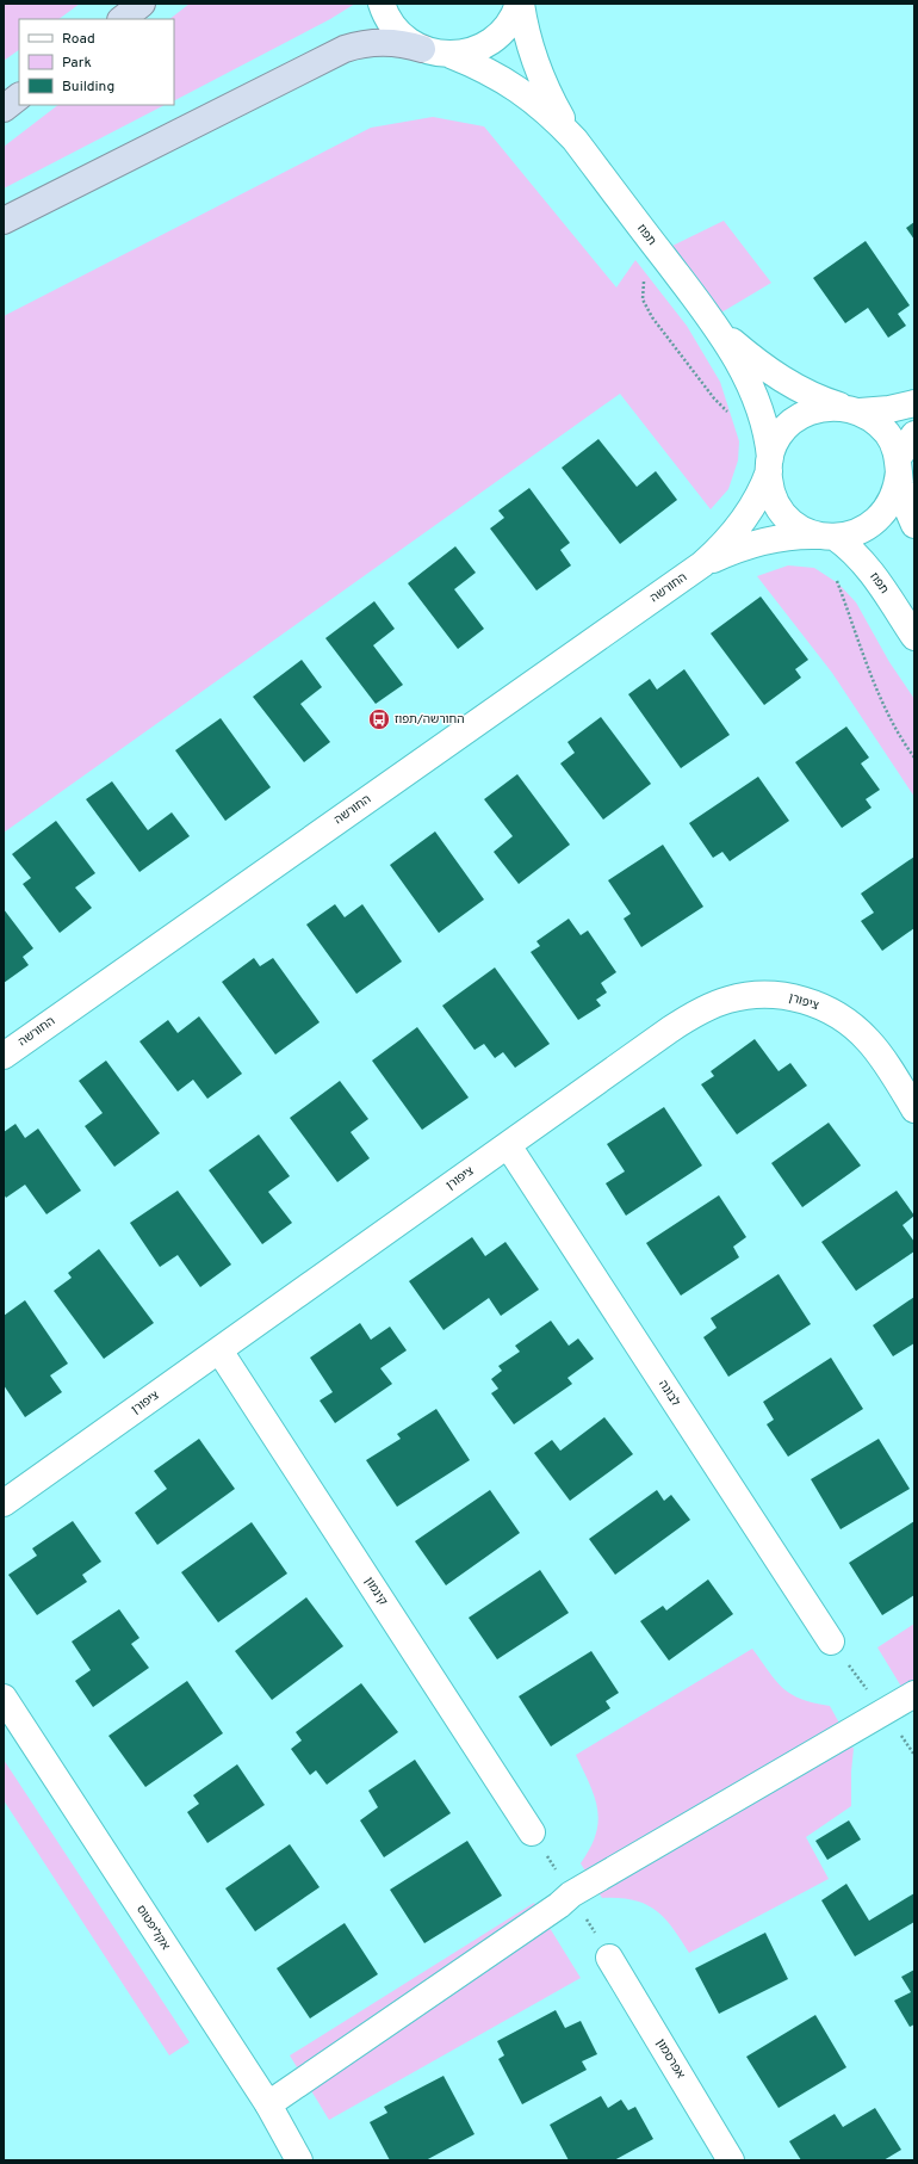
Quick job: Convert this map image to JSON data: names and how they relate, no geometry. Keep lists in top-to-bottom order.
{
  "streets": {
    "street": [
      "תפוז",
      "החורשה",
      "ציפורן",
      "לבונה",
      "קינמון",
      "אקליפטוס",
      "אפרסמון"
    ]
  },
  "crossings": [
    ["תפוז", "החורשה"],
    ["ציפורן", "לבונה"],
    ["ציפורן", "קינמון"]
  ],
  "places": {
    "bus stop": ["החורשה/תפוז"]
  },
  "legend": ["Road", "Park", "Building"]
}
